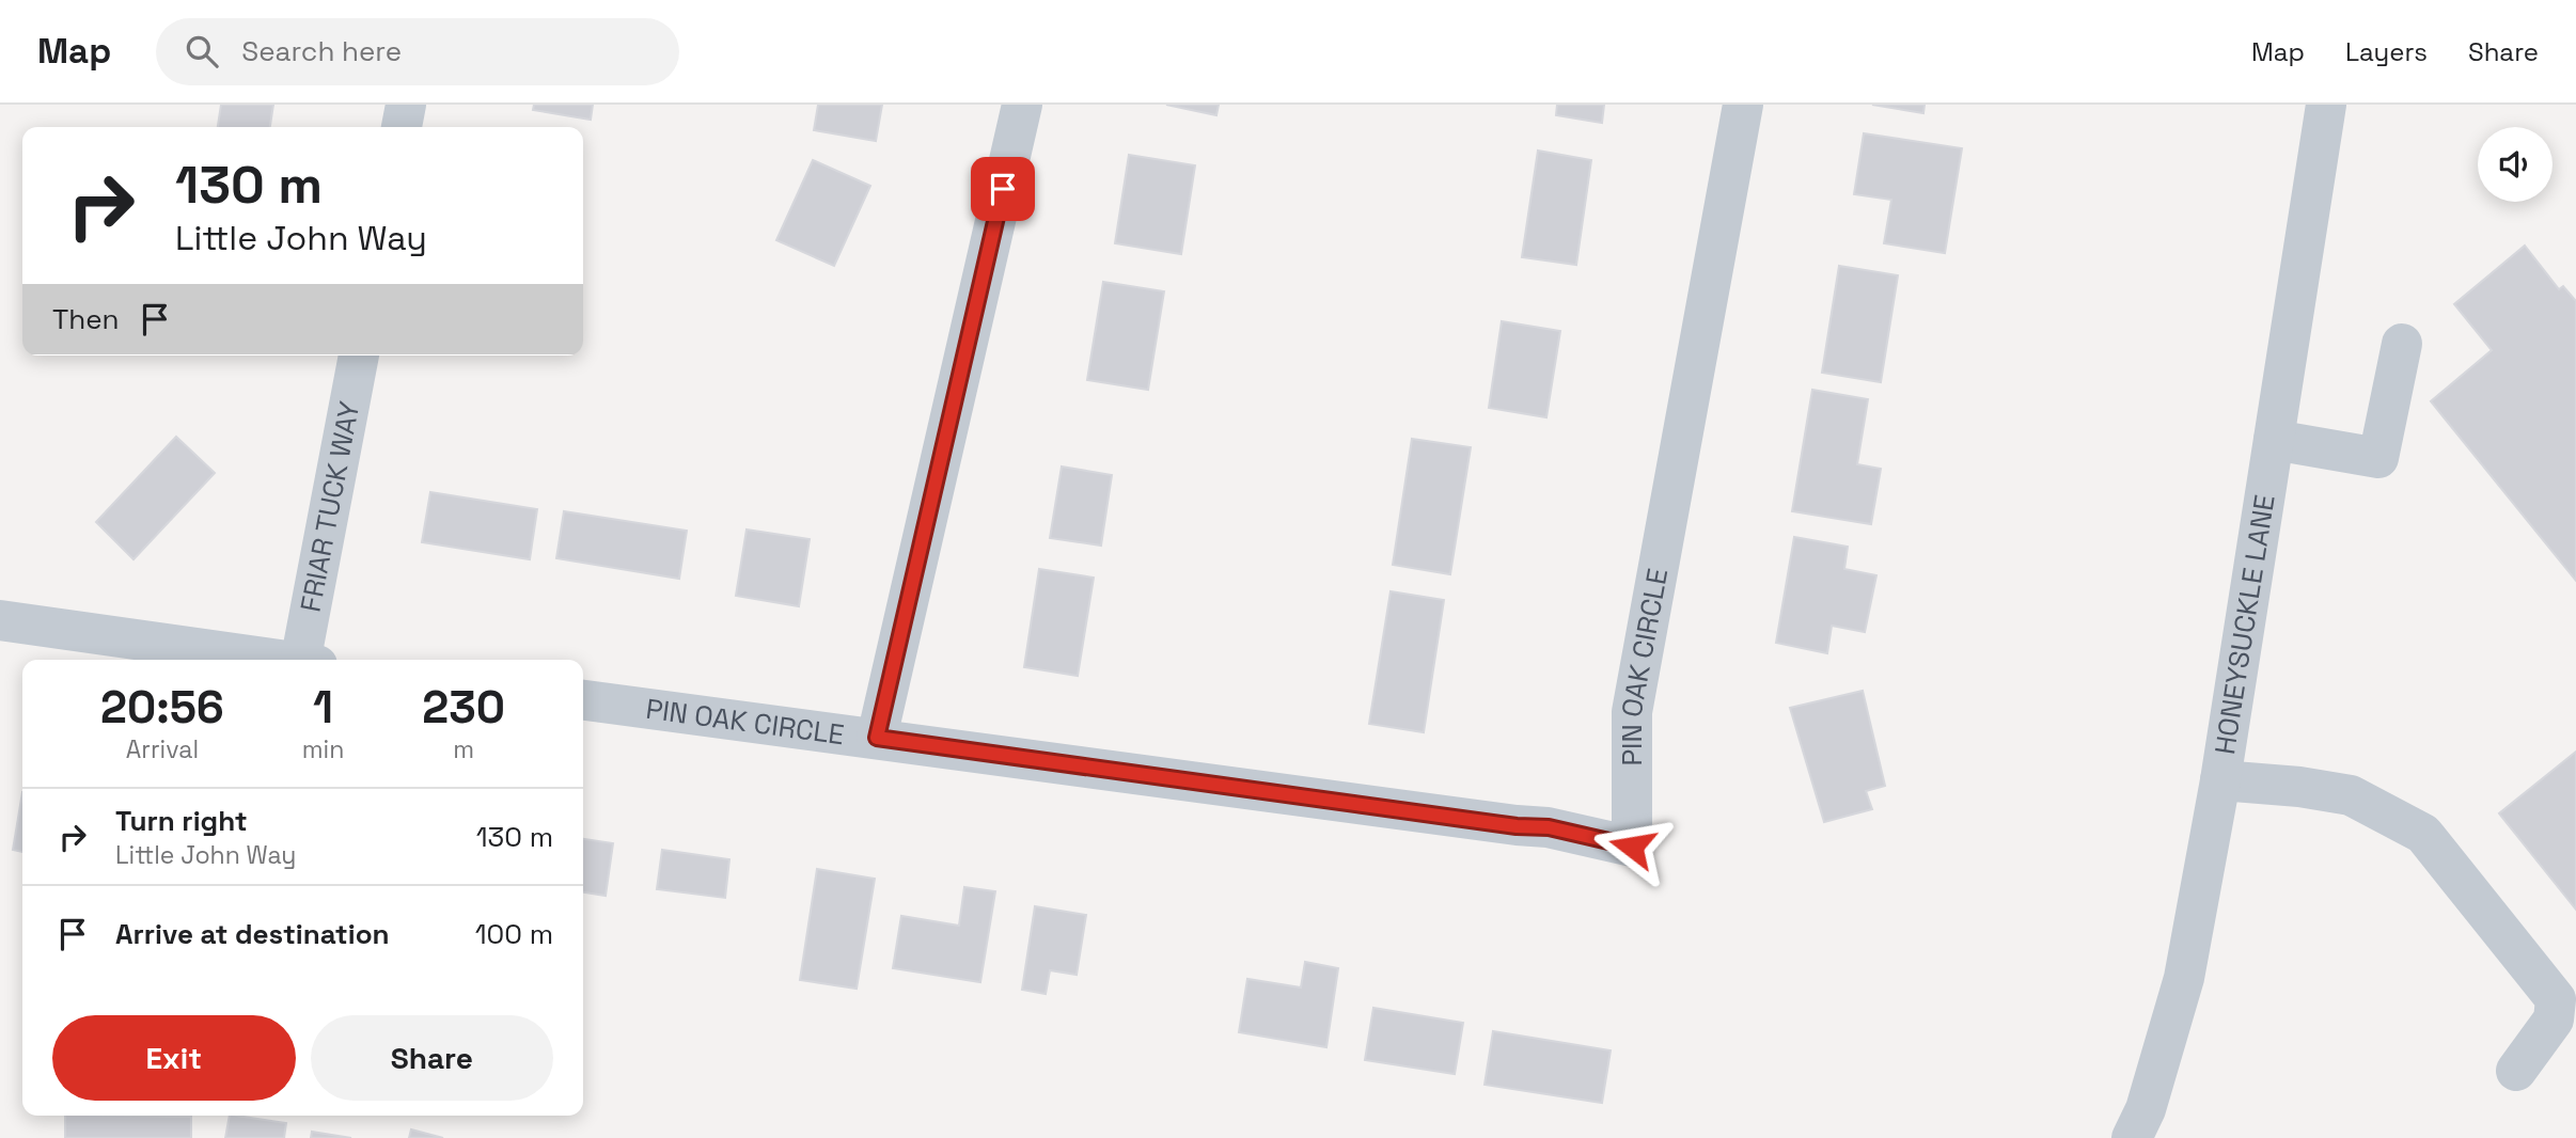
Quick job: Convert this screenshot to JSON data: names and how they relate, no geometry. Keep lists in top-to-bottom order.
{
  "streets": {
    "street": ["FRIAR TUCK WAY", "HONEYSUCKLE LANE", "PIN OAK CIRCLE"]
  },
  "page": {
    "header": "Map",
    "search": "Search here",
    "nav": ["Map", "Layers", "Share"],
    "turn": ["130 m", "Little John Way"],
    "then": "Then",
    "eta": [
      "20:56",
      "Arrival",
      "1",
      "min",
      "230",
      "m"
    ],
    "list": [
      {
        "name": "Turn right",
        "note": "Little John Way",
        "value": "130 m"
      },
      {
        "name": "Arrive at destination",
        "value": "100 m"
      }
    ],
    "buttons": ["Exit", "Share"]
  }
}
